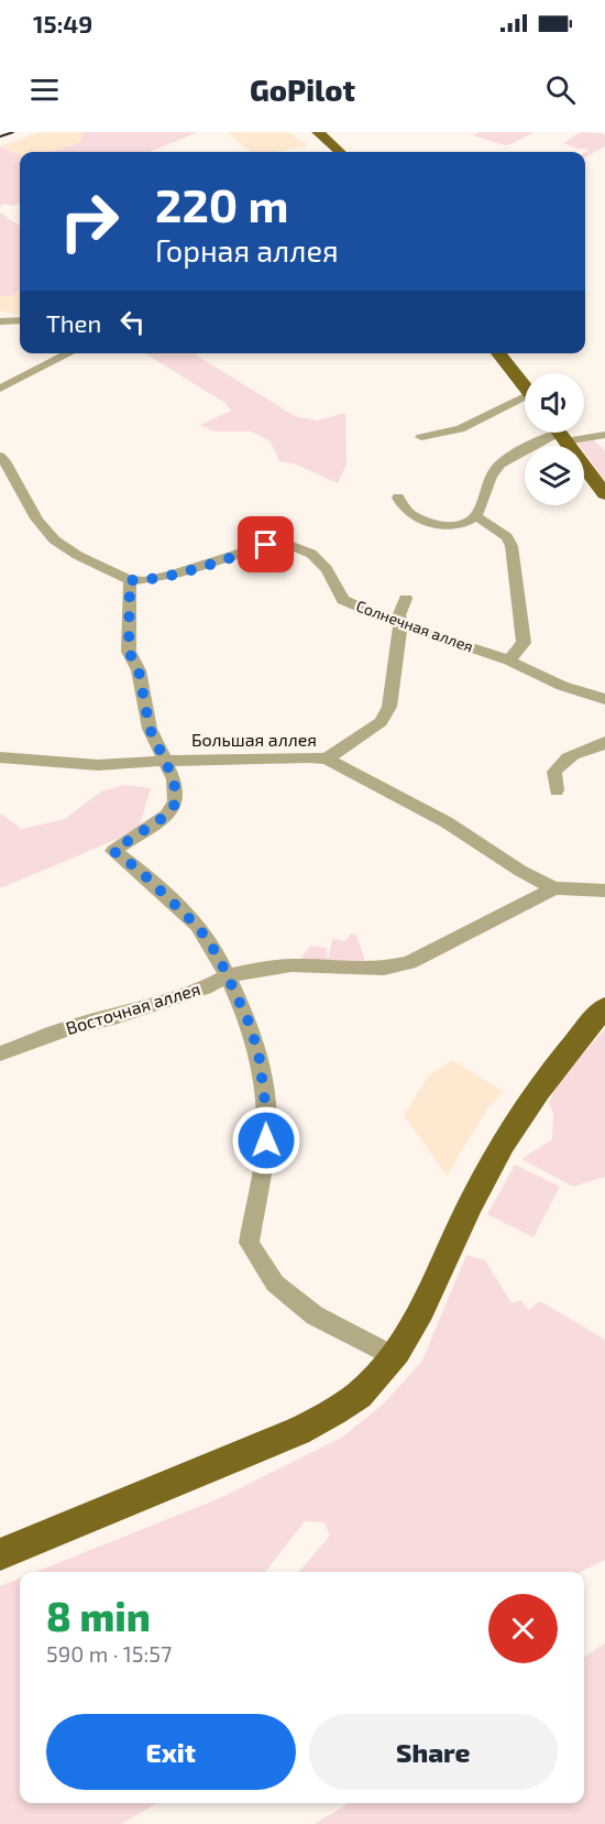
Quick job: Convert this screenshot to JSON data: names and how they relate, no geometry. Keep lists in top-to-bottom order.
{
  "streets": {
    "street": ["Солнечная аллея", "Большая аллея", "Восточная аллея"]
  },
  "crossings": [
    ["Большая аллея", "Восточная аллея"]
  ],
  "page": {
    "status": "15:49",
    "header": "GoPilot",
    "turn": ["220 m", "Горная аллея"],
    "then": "Then",
    "heading": ["8 min", "590 m · 15:57"],
    "buttons": ["Exit", "Share"]
  }
}
